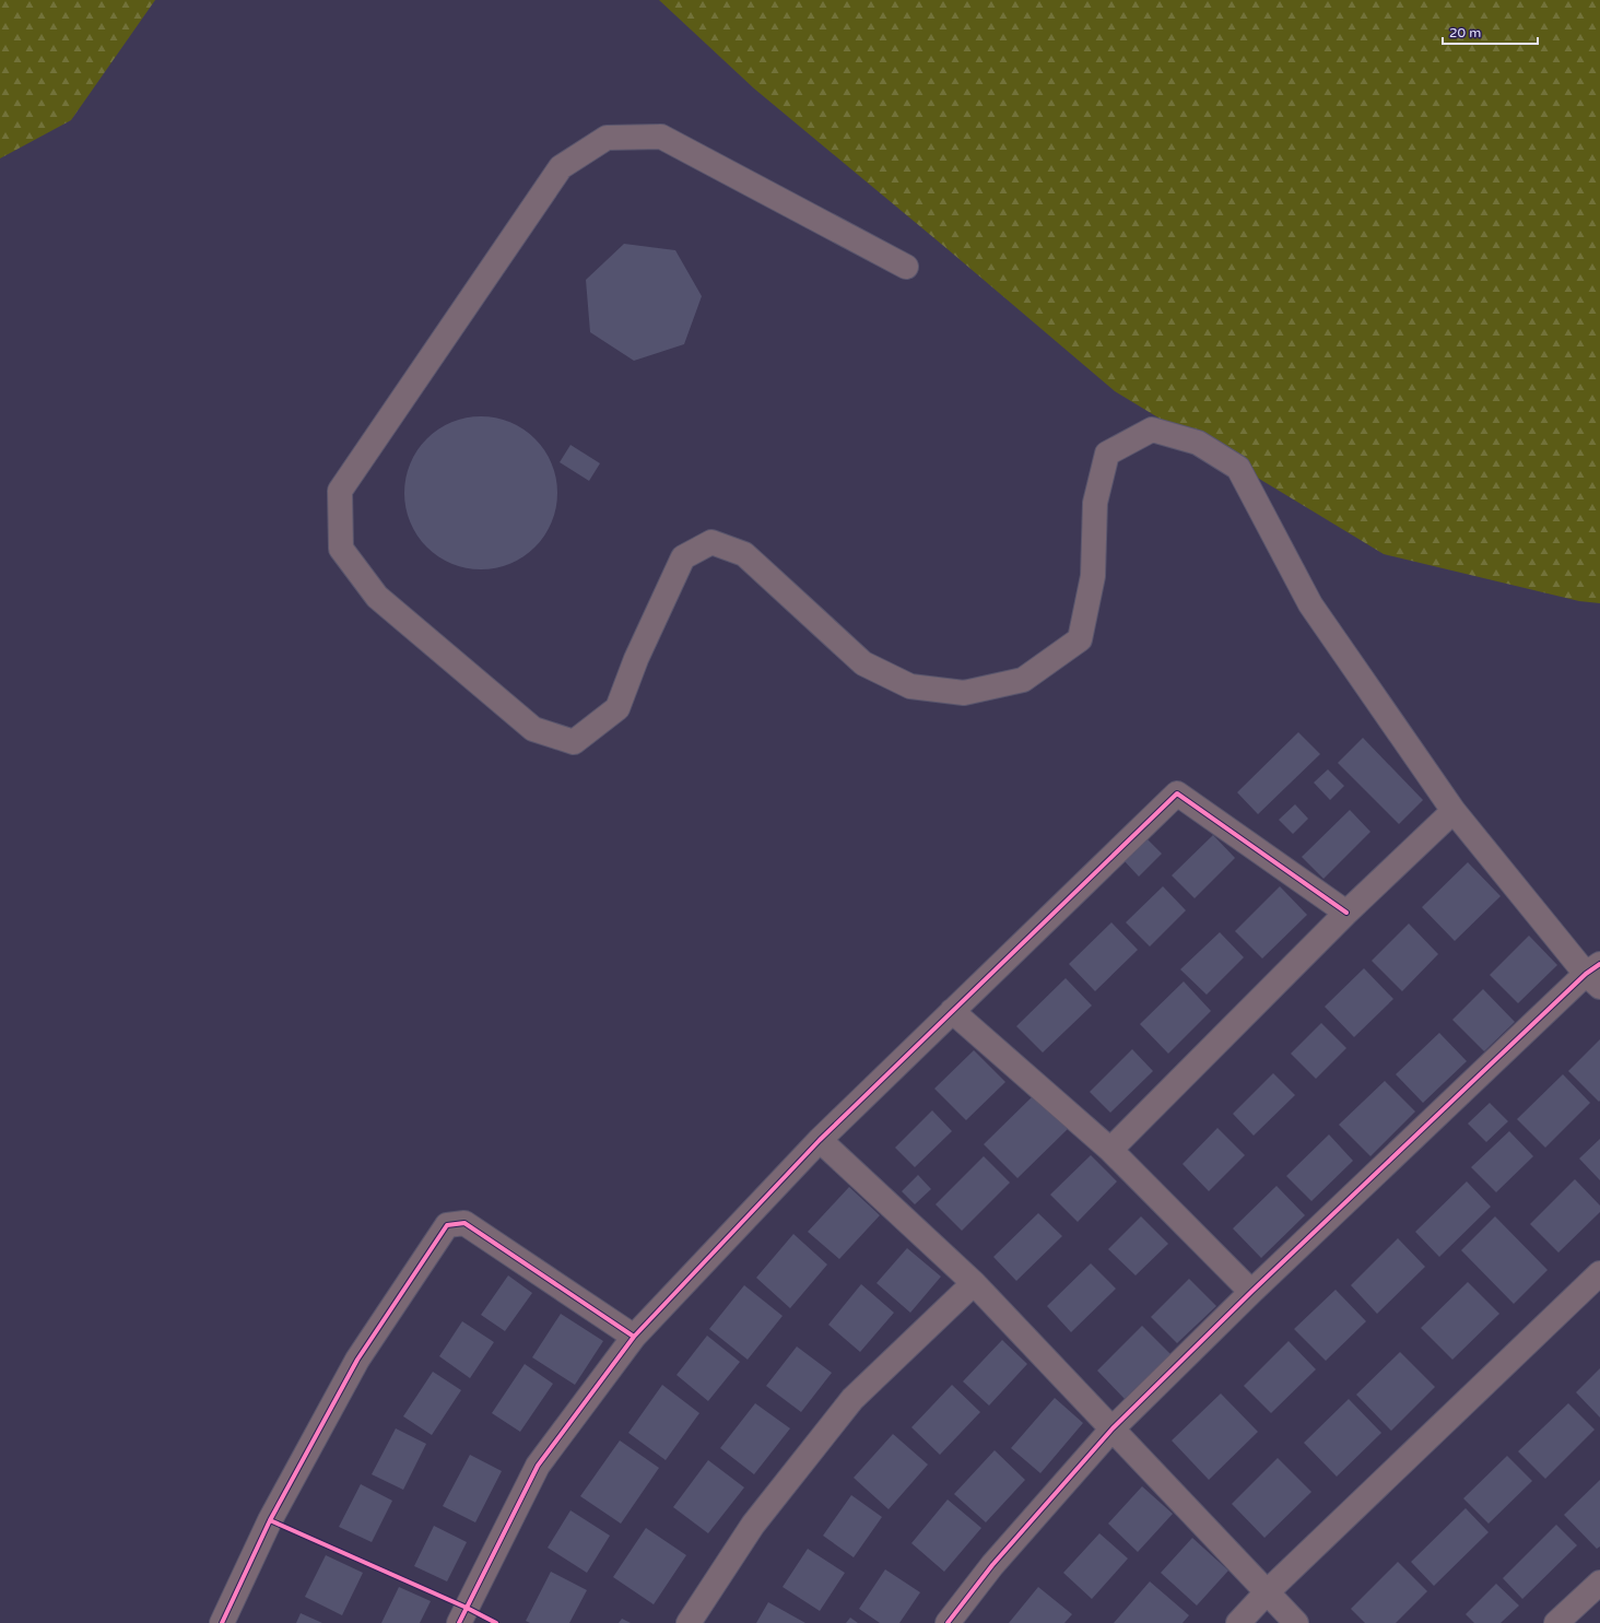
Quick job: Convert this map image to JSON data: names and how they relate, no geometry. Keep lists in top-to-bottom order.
{
  "scale_bar": "20 m"
}
